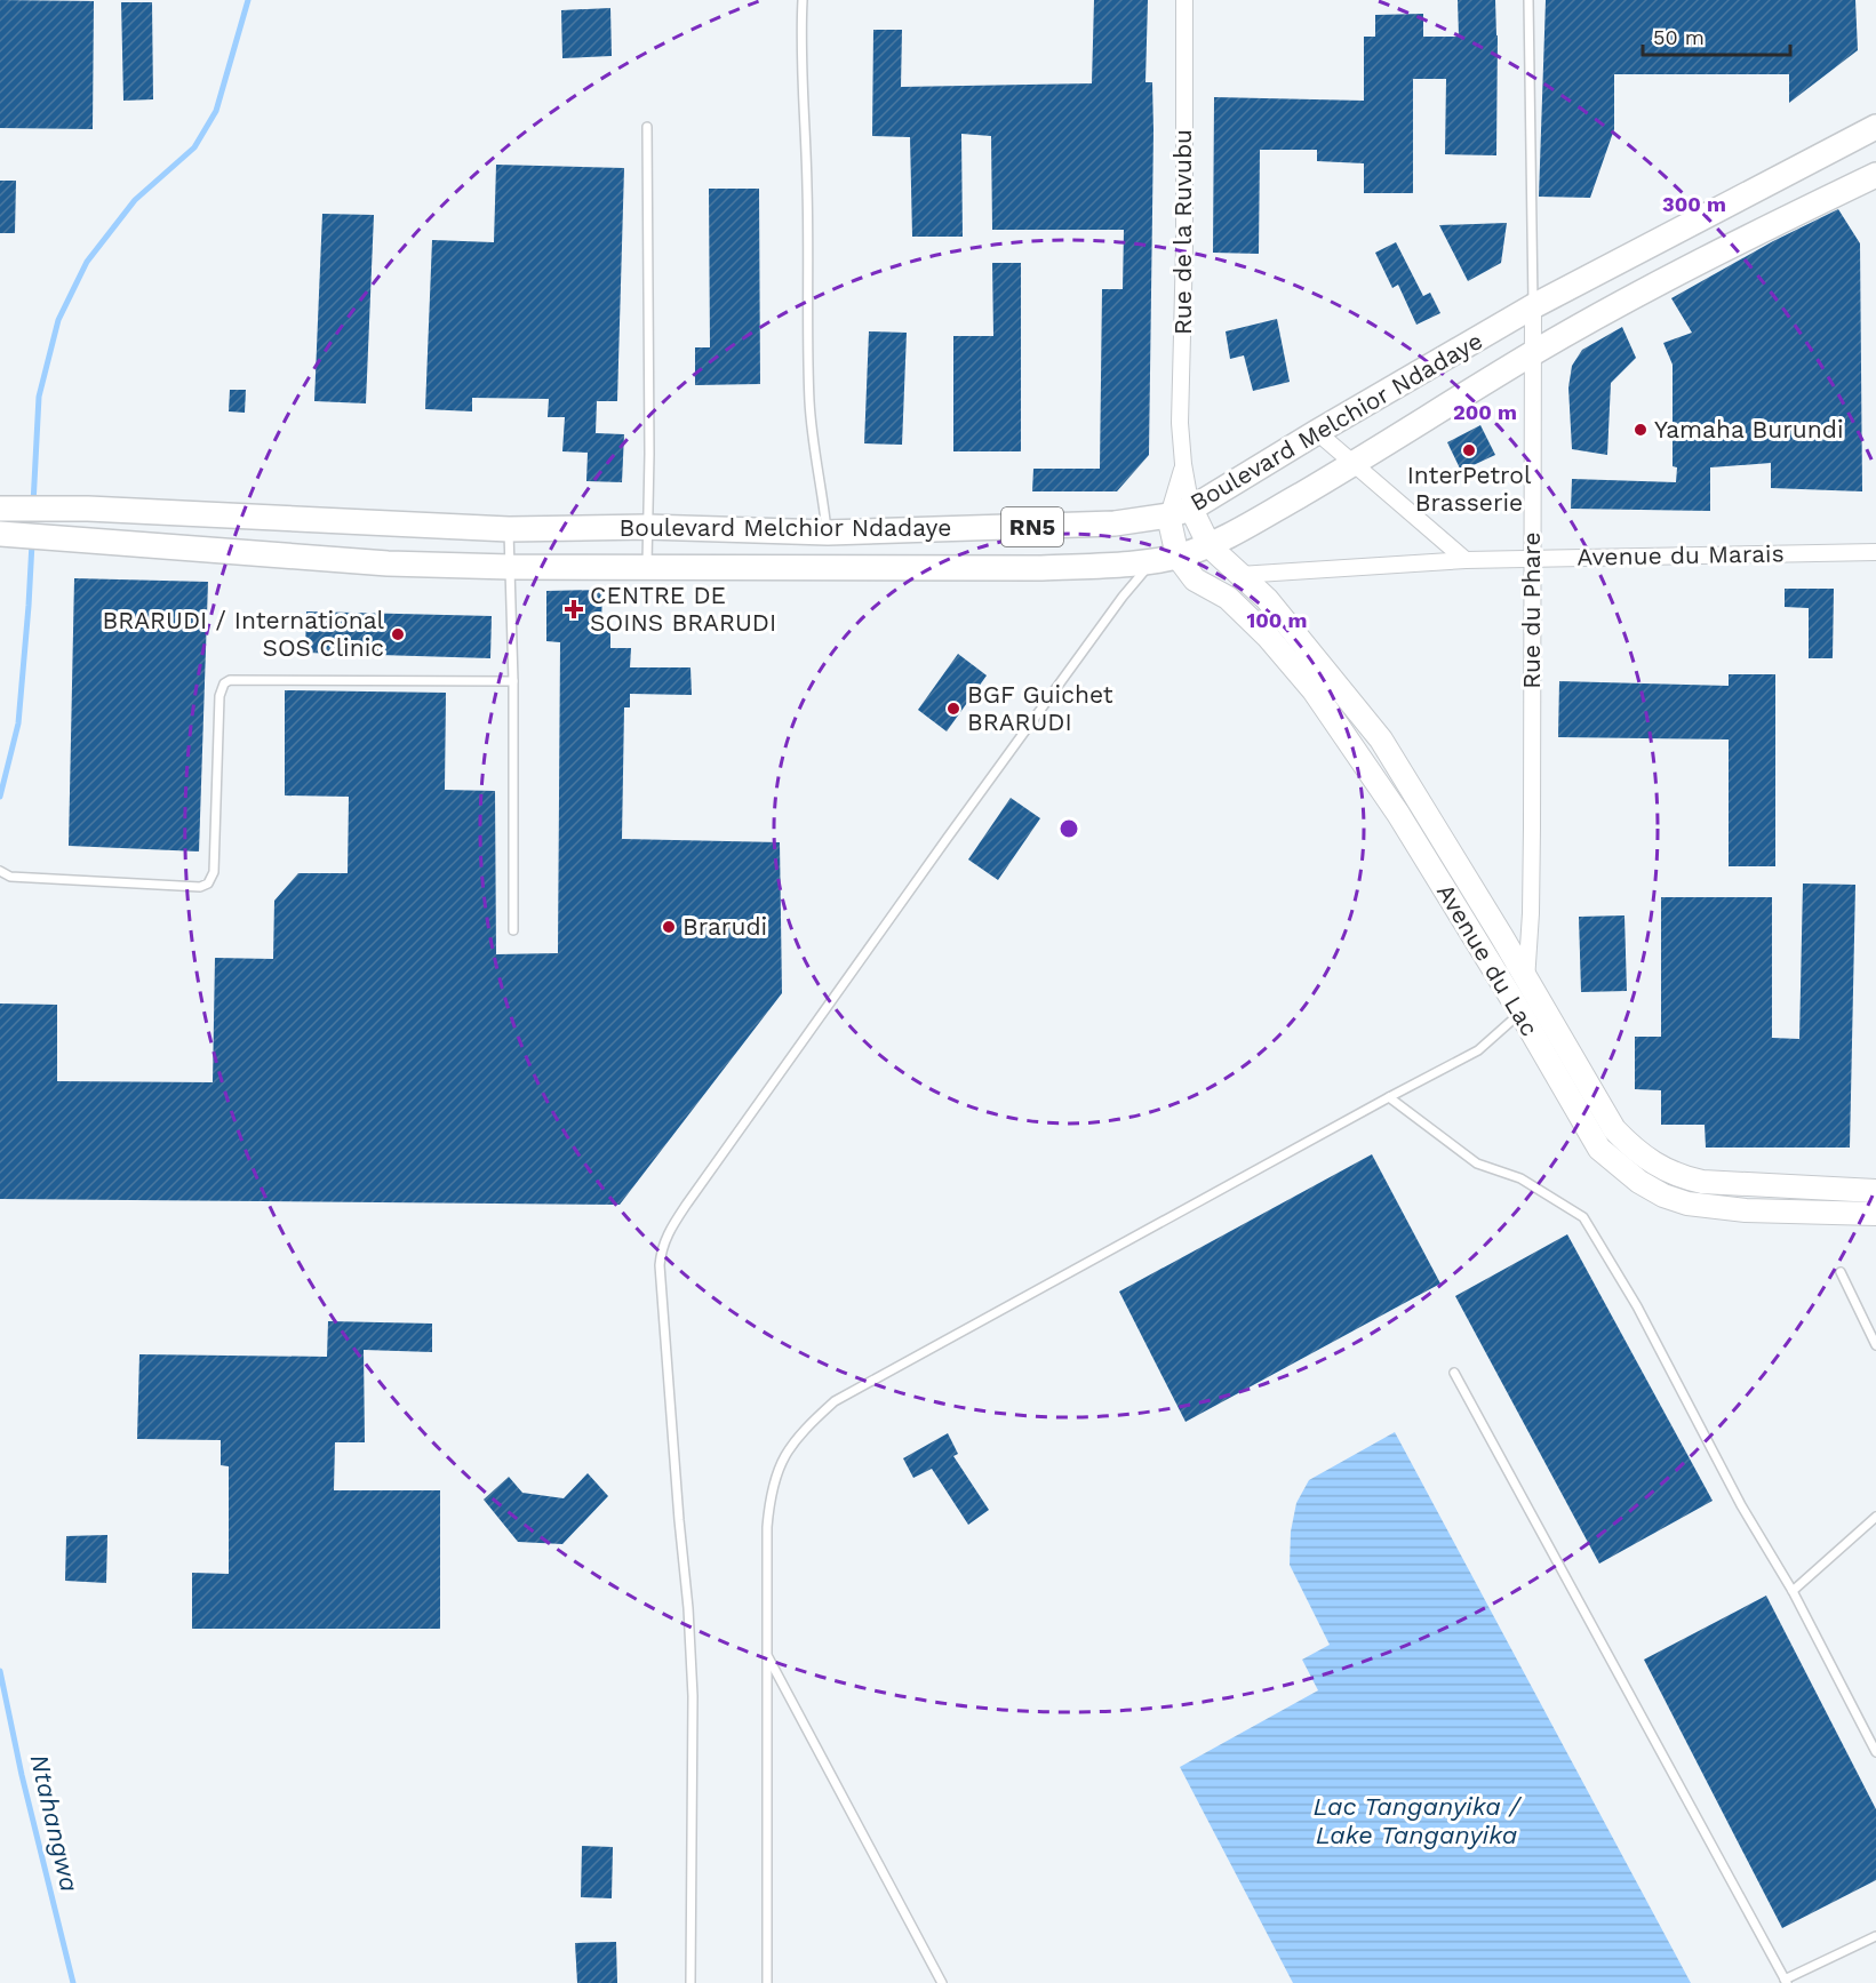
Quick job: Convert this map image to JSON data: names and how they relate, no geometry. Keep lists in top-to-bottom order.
{
  "streets": {
    "main road": ["Boulevard Melchior Ndadaye", "RN5", "Avenue du Lac"],
    "street": ["Rue de la Ruvubu", "Avenue du Marais", "Rue du Phare"]
  },
  "crossings": [
    ["Rue de la Ruvubu", "Boulevard Melchior Ndadaye"],
    ["Boulevard Melchior Ndadaye", "Rue du Phare"],
    ["Boulevard Melchior Ndadaye", "Avenue du Lac"],
    ["Avenue du Marais", "Rue du Phare"],
    ["Avenue du Marais", "Avenue du Lac"],
    ["Rue du Phare", "Avenue du Lac"]
  ],
  "water": ["Lac Tanganyika / Lake Tanganyika", "Ntahangwa"],
  "places": {
    "other": [
      "Yamaha Burundi",
      "InterPetrol Brasserie",
      "BRARUDI / International SOS Clinic",
      "BGF Guichet BRARUDI",
      "Brarudi"
    ],
    "health": ["CENTRE DE SOINS BRARUDI"]
  },
  "scale_bar": "50 m",
  "rings": ["300 m", "200 m", "100 m"]
}
